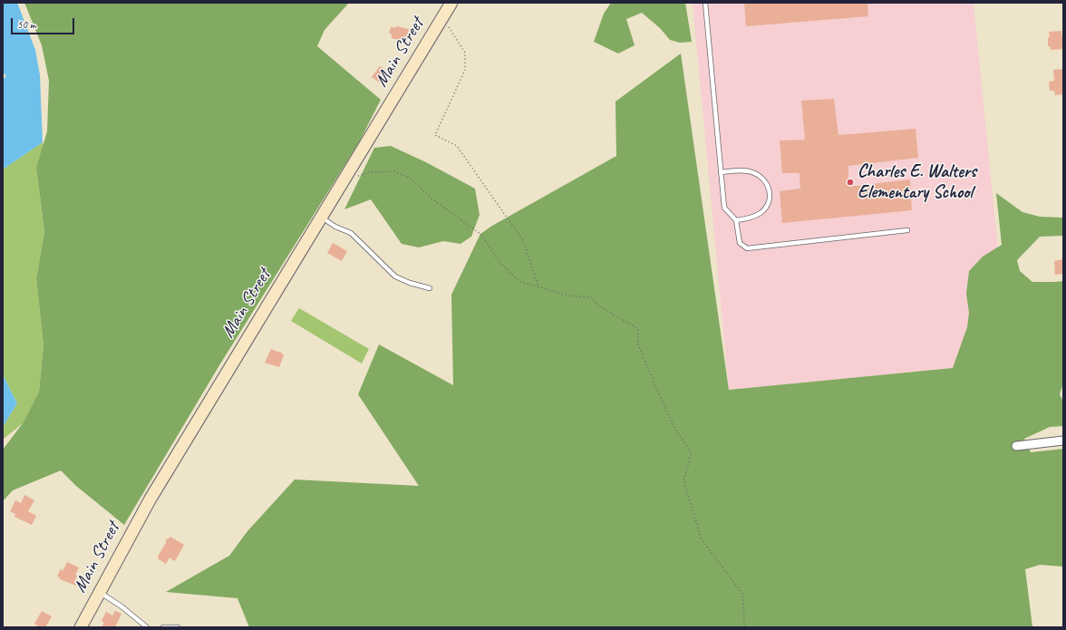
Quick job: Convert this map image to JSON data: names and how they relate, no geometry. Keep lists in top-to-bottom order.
{
  "streets": {
    "main road": ["Main Street"]
  },
  "places": ["Charles E. Walters Elementary School"],
  "scale_bar": "50 m"
}
